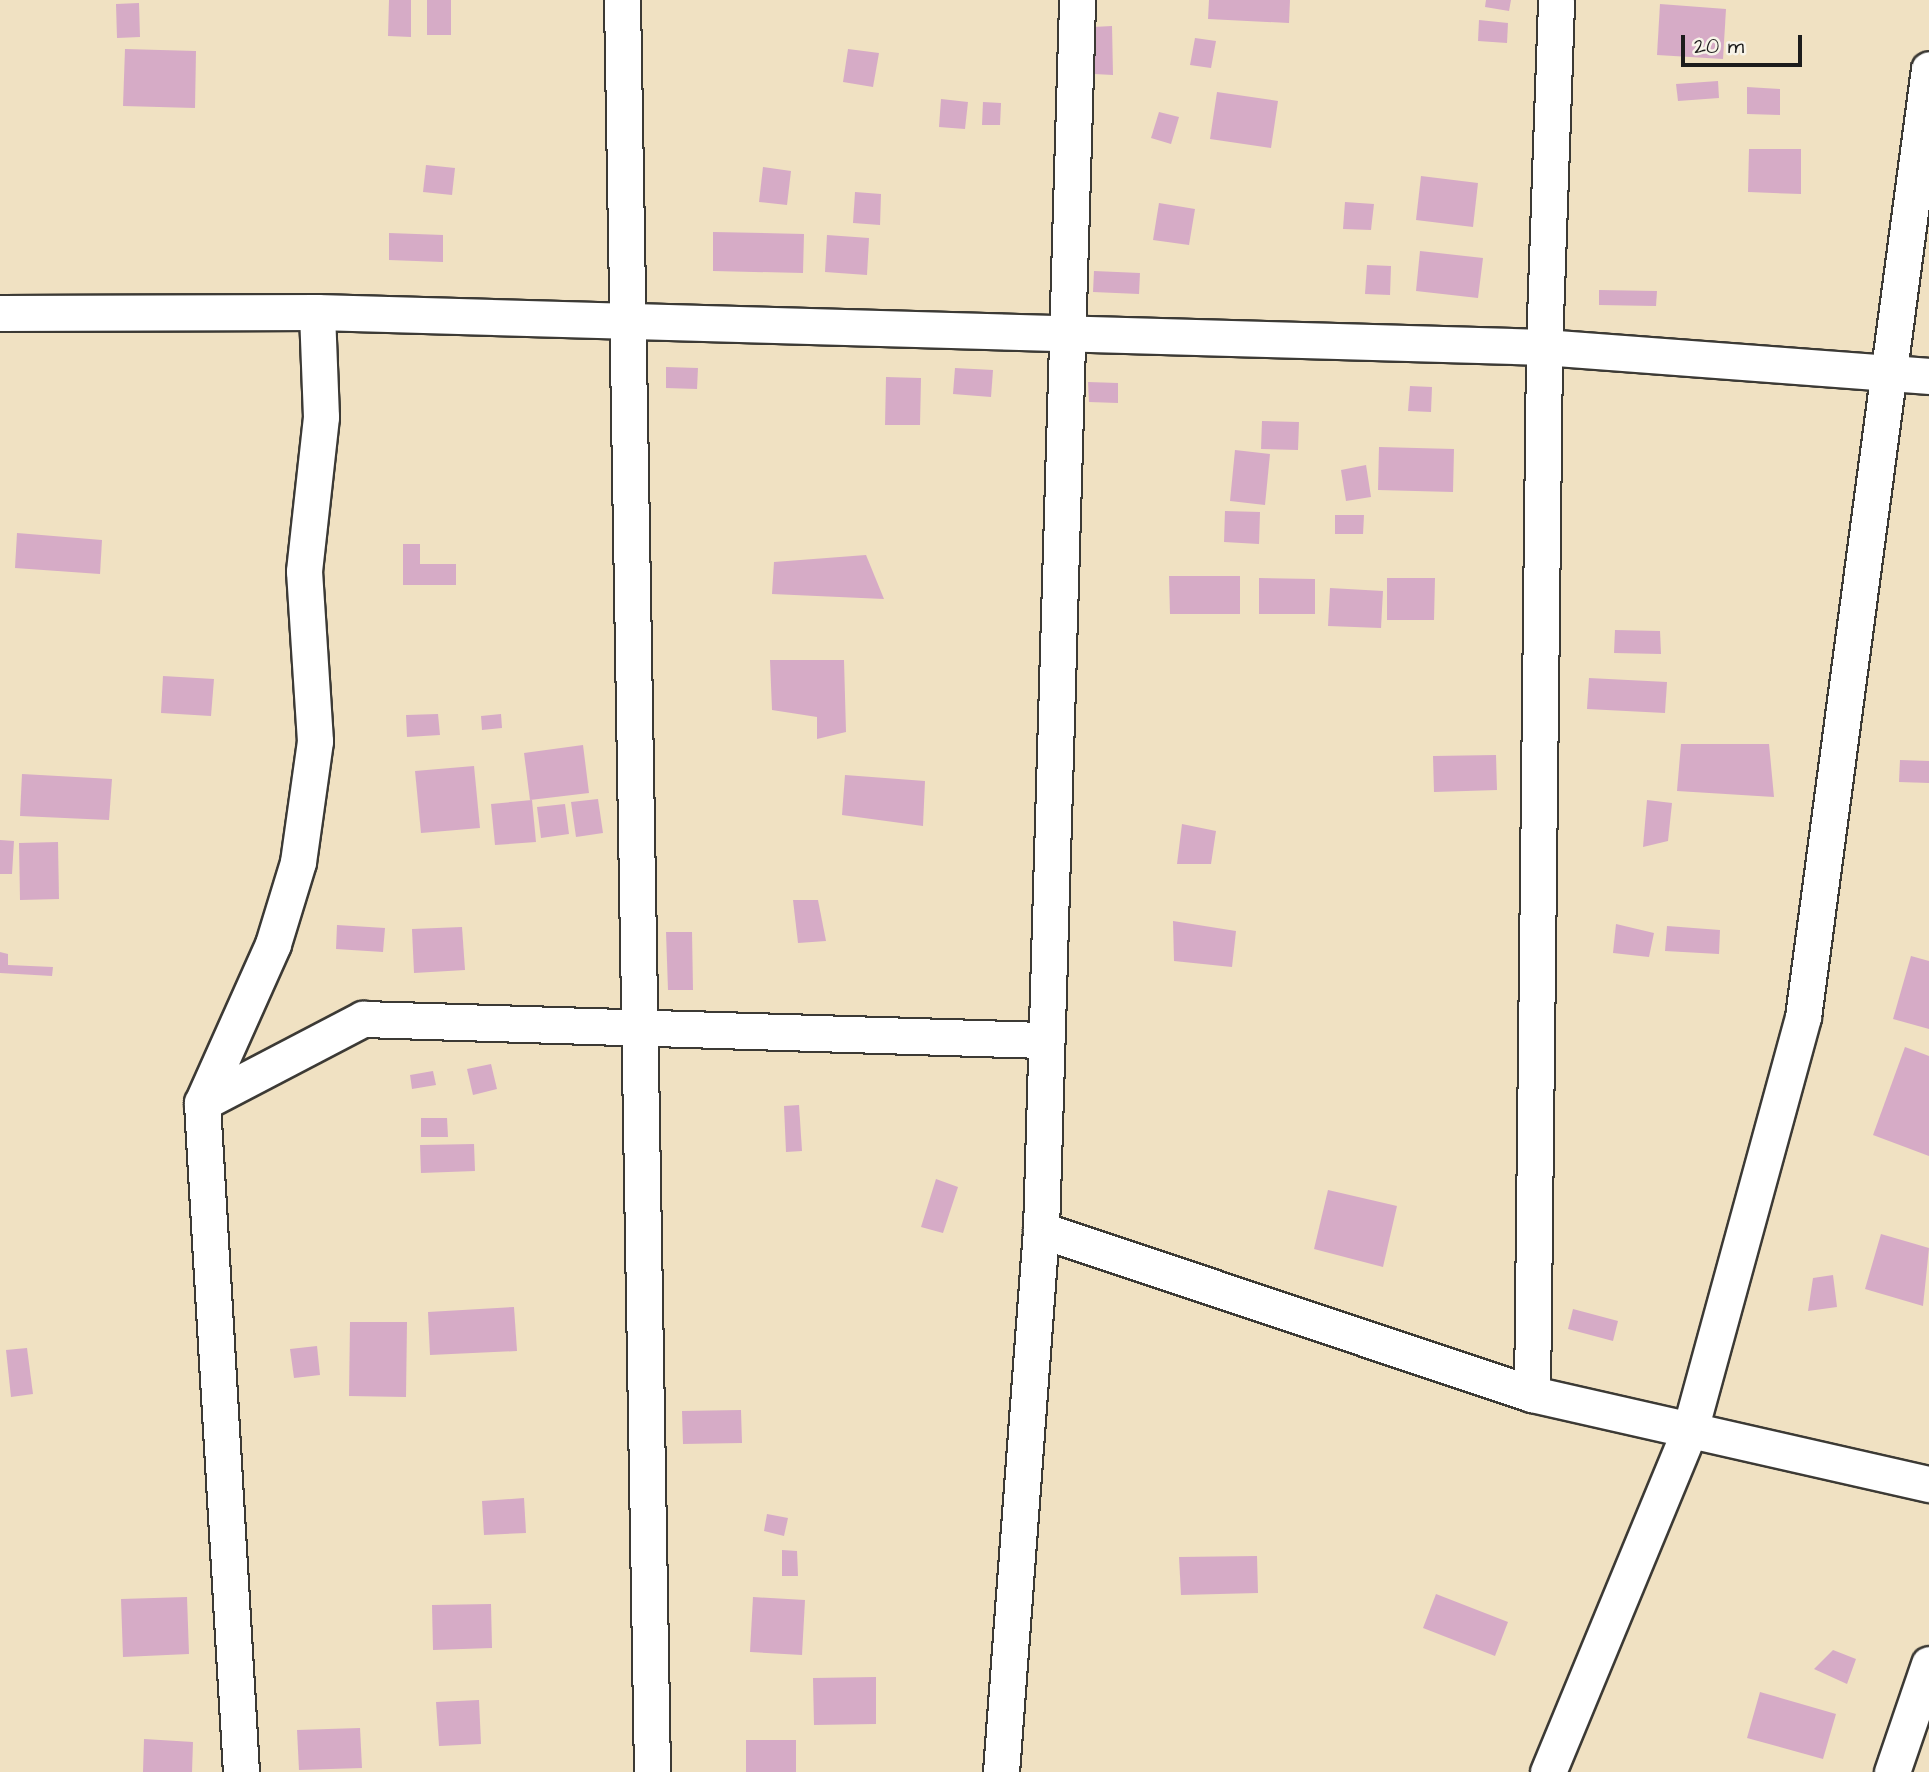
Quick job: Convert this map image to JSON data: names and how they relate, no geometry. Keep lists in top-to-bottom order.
{
  "scale_bar": "20 m"
}
